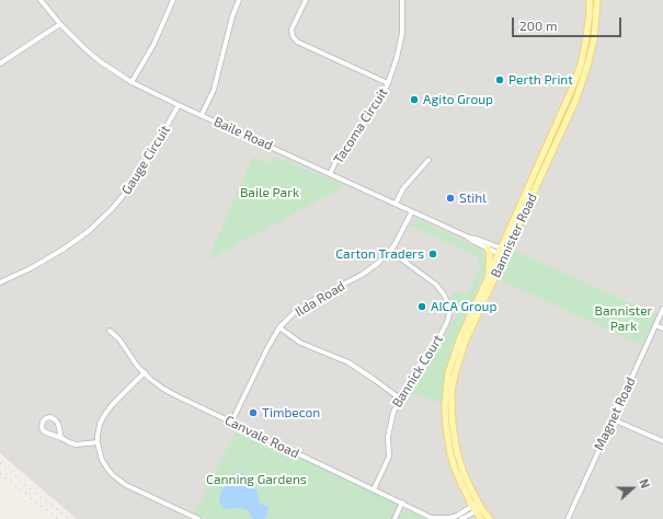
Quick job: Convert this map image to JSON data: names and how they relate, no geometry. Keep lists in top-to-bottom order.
{
  "streets": {
    "main road": ["Bannister Road"],
    "street": [
      "Tacoma Circuit",
      "Baile Road",
      "Gauge Circuit",
      "Ilda Road",
      "Bannick Court",
      "Magnet Road",
      "Canvale Road"
    ]
  },
  "crossings": [
    ["Tacoma Circuit", "Baile Road"],
    ["Baile Road", "Gauge Circuit"],
    ["Baile Road", "Bannister Road"],
    ["Baile Road", "Ilda Road"],
    ["Bannister Road", "Canvale Road"],
    ["Ilda Road", "Bannick Court"],
    ["Ilda Road", "Canvale Road"],
    ["Bannick Court", "Canvale Road"]
  ],
  "parks": ["Baile Park", "Bannister Park", "Canning Gardens"],
  "places": [
    "Perth Print",
    "Agito Group",
    "Stihl",
    "Carton Traders",
    "AICA Group",
    "Timbecon"
  ],
  "scale_bar": "200 m",
  "north": "right"
}
